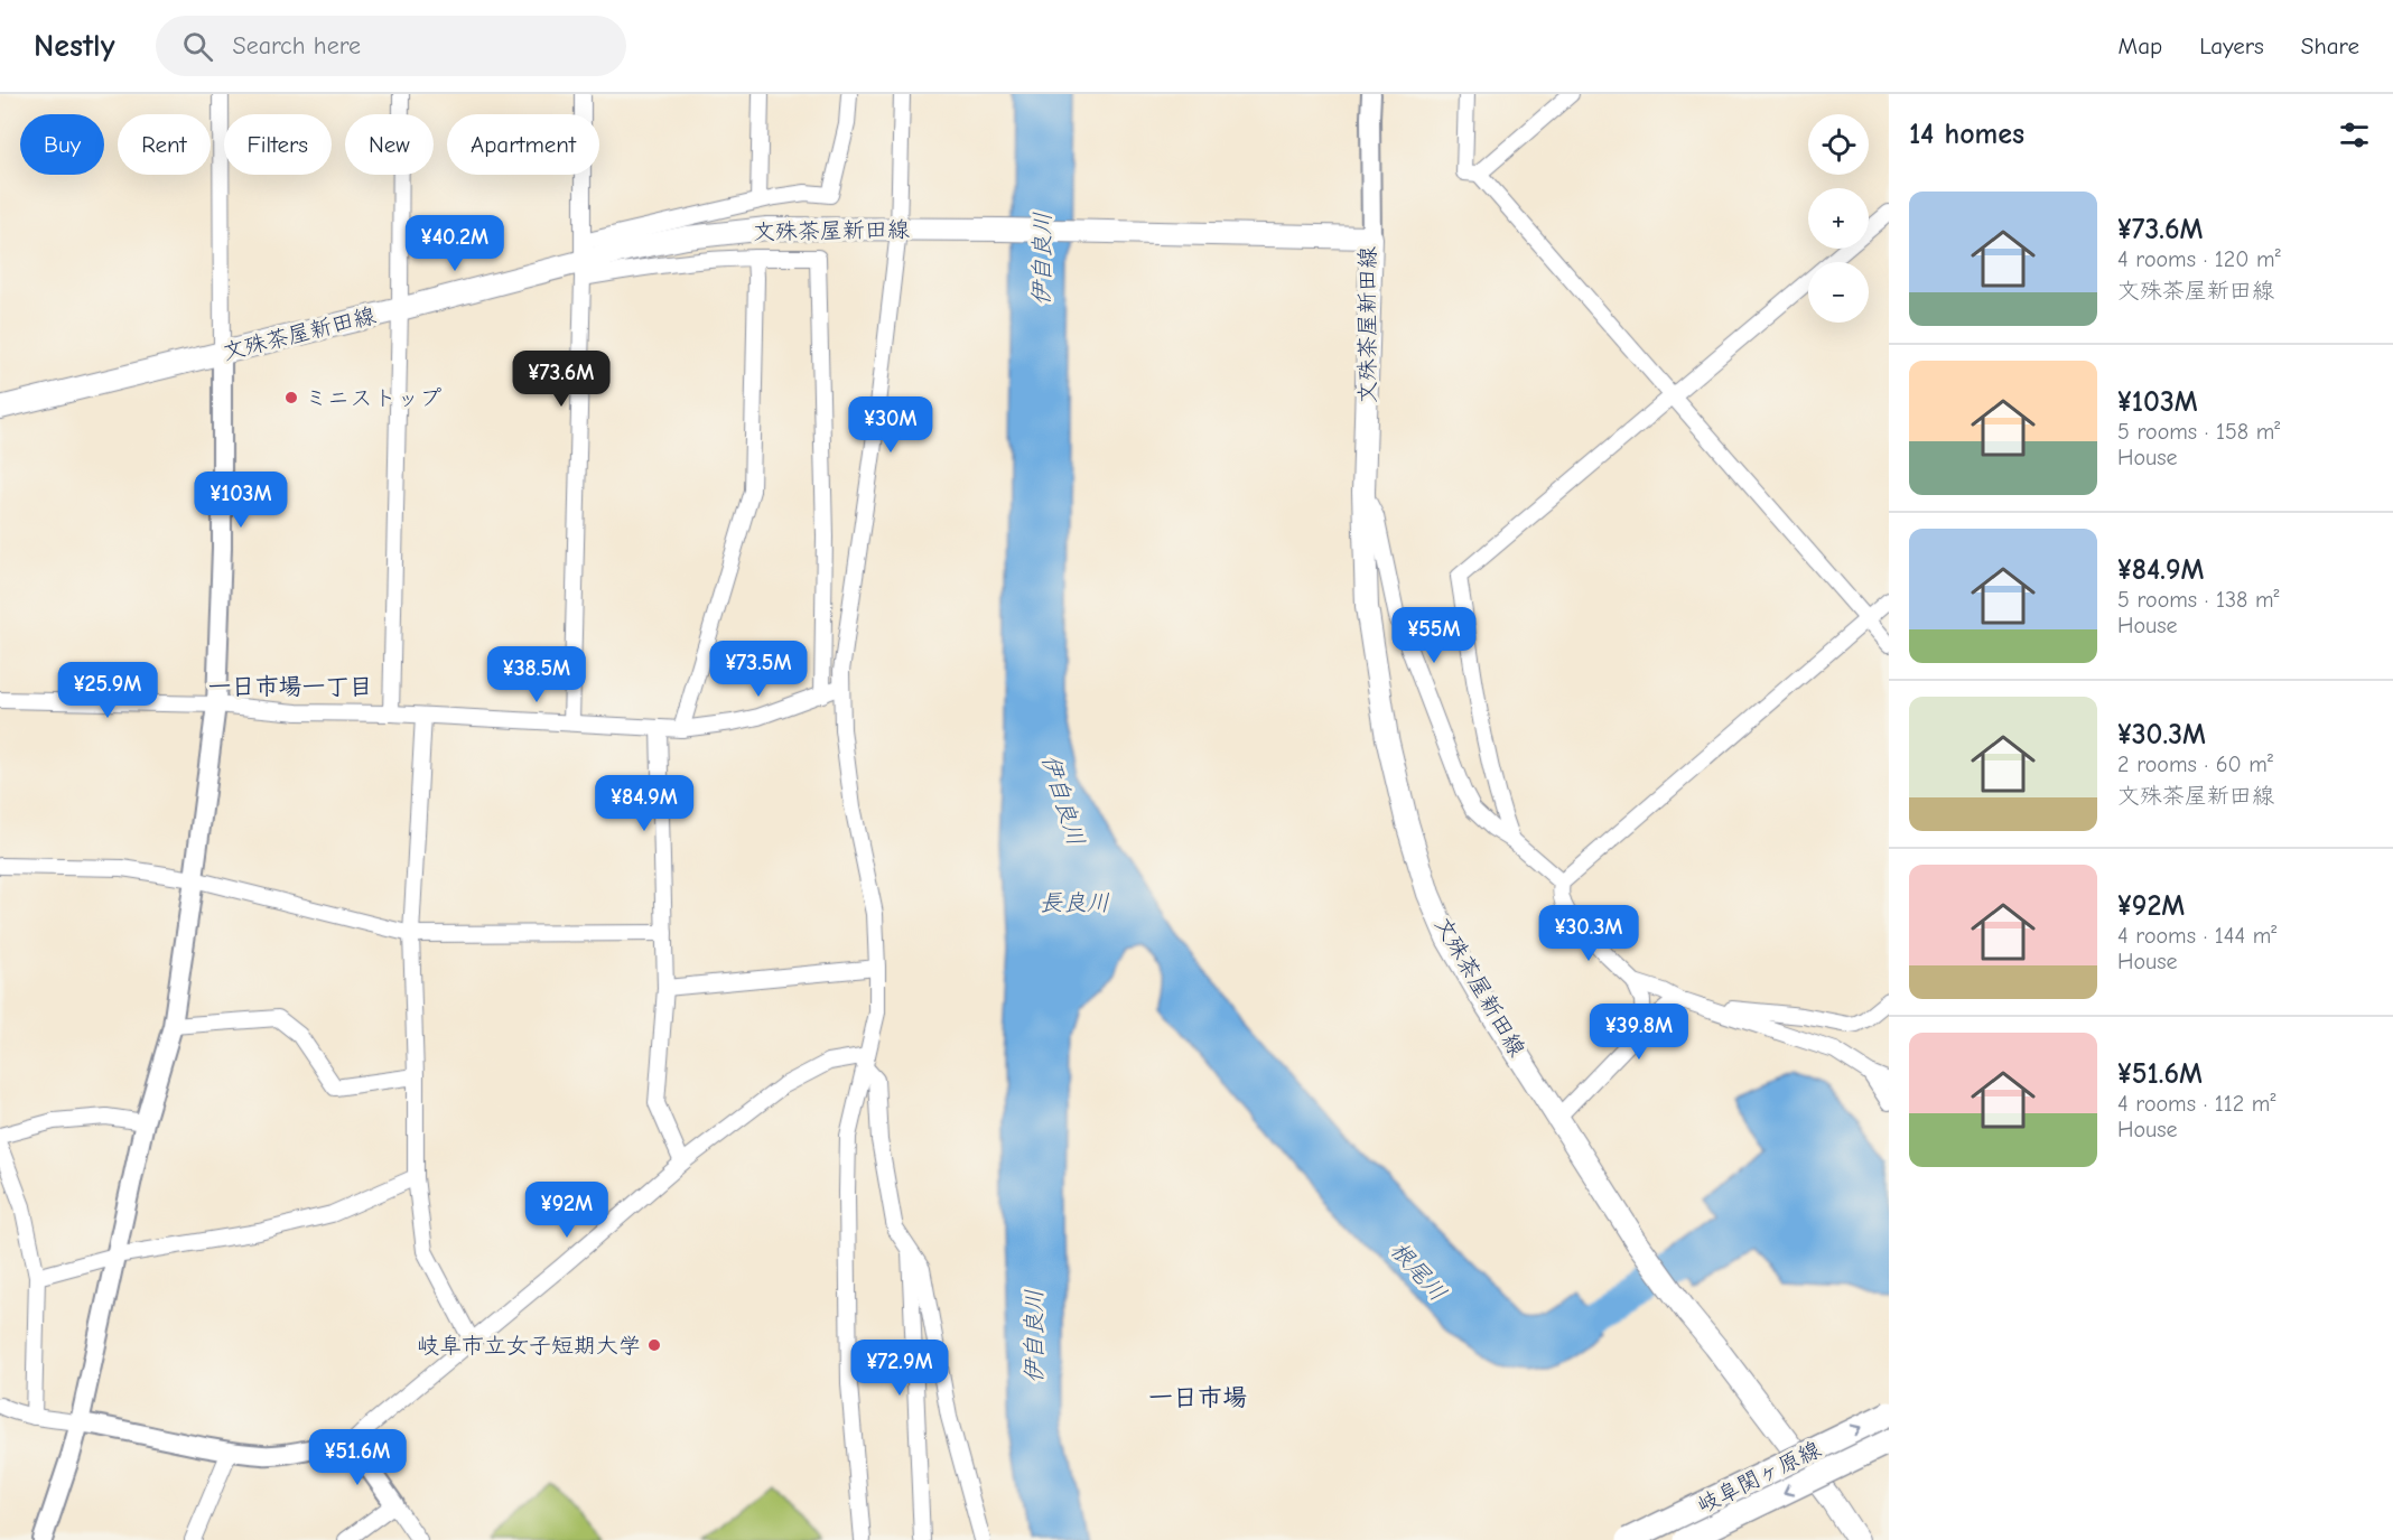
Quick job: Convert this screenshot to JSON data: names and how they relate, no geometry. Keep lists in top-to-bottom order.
{
  "streets": {
    "main road": ["文殊茶屋新田線", "岐阜関ヶ原線"]
  },
  "districts": ["一日市場一丁目", "一日市場"],
  "water": ["伊自良川", "長良川", "根尾川"],
  "places": ["ミニストップ", "岐阜市立女子短期大学"],
  "page": {
    "header": "Nestly",
    "search": "Search here",
    "nav": ["Map", "Layers", "Share"],
    "heading": "14 homes",
    "map_buttons": ["+", "−"],
    "chip": [
      "Buy",
      "Rent",
      "Filters",
      "New",
      "Apartment"
    ],
    "list": [
      {
        "name": "¥73.6M",
        "note": "4 rooms · 120 m² · 文殊茶屋新田線"
      },
      {
        "name": "¥103M",
        "note": "5 rooms · 158 m² · House"
      },
      {
        "name": "¥84.9M",
        "note": "5 rooms · 138 m² · House"
      },
      {
        "name": "¥30.3M",
        "note": "2 rooms · 60 m² · 文殊茶屋新田線"
      },
      {
        "name": "¥92M",
        "note": "4 rooms · 144 m² · House"
      },
      {
        "name": "¥51.6M",
        "note": "4 rooms · 112 m² · House"
      }
    ],
    "price": [
      "¥40.2M",
      "¥73.6M",
      "¥30M",
      "¥103M",
      "¥55M",
      "¥73.5M",
      "¥38.5M",
      "¥25.9M",
      "¥84.9M",
      "¥30.3M",
      "¥39.8M",
      "¥92M",
      "¥72.9M",
      "¥51.6M"
    ]
  }
}
